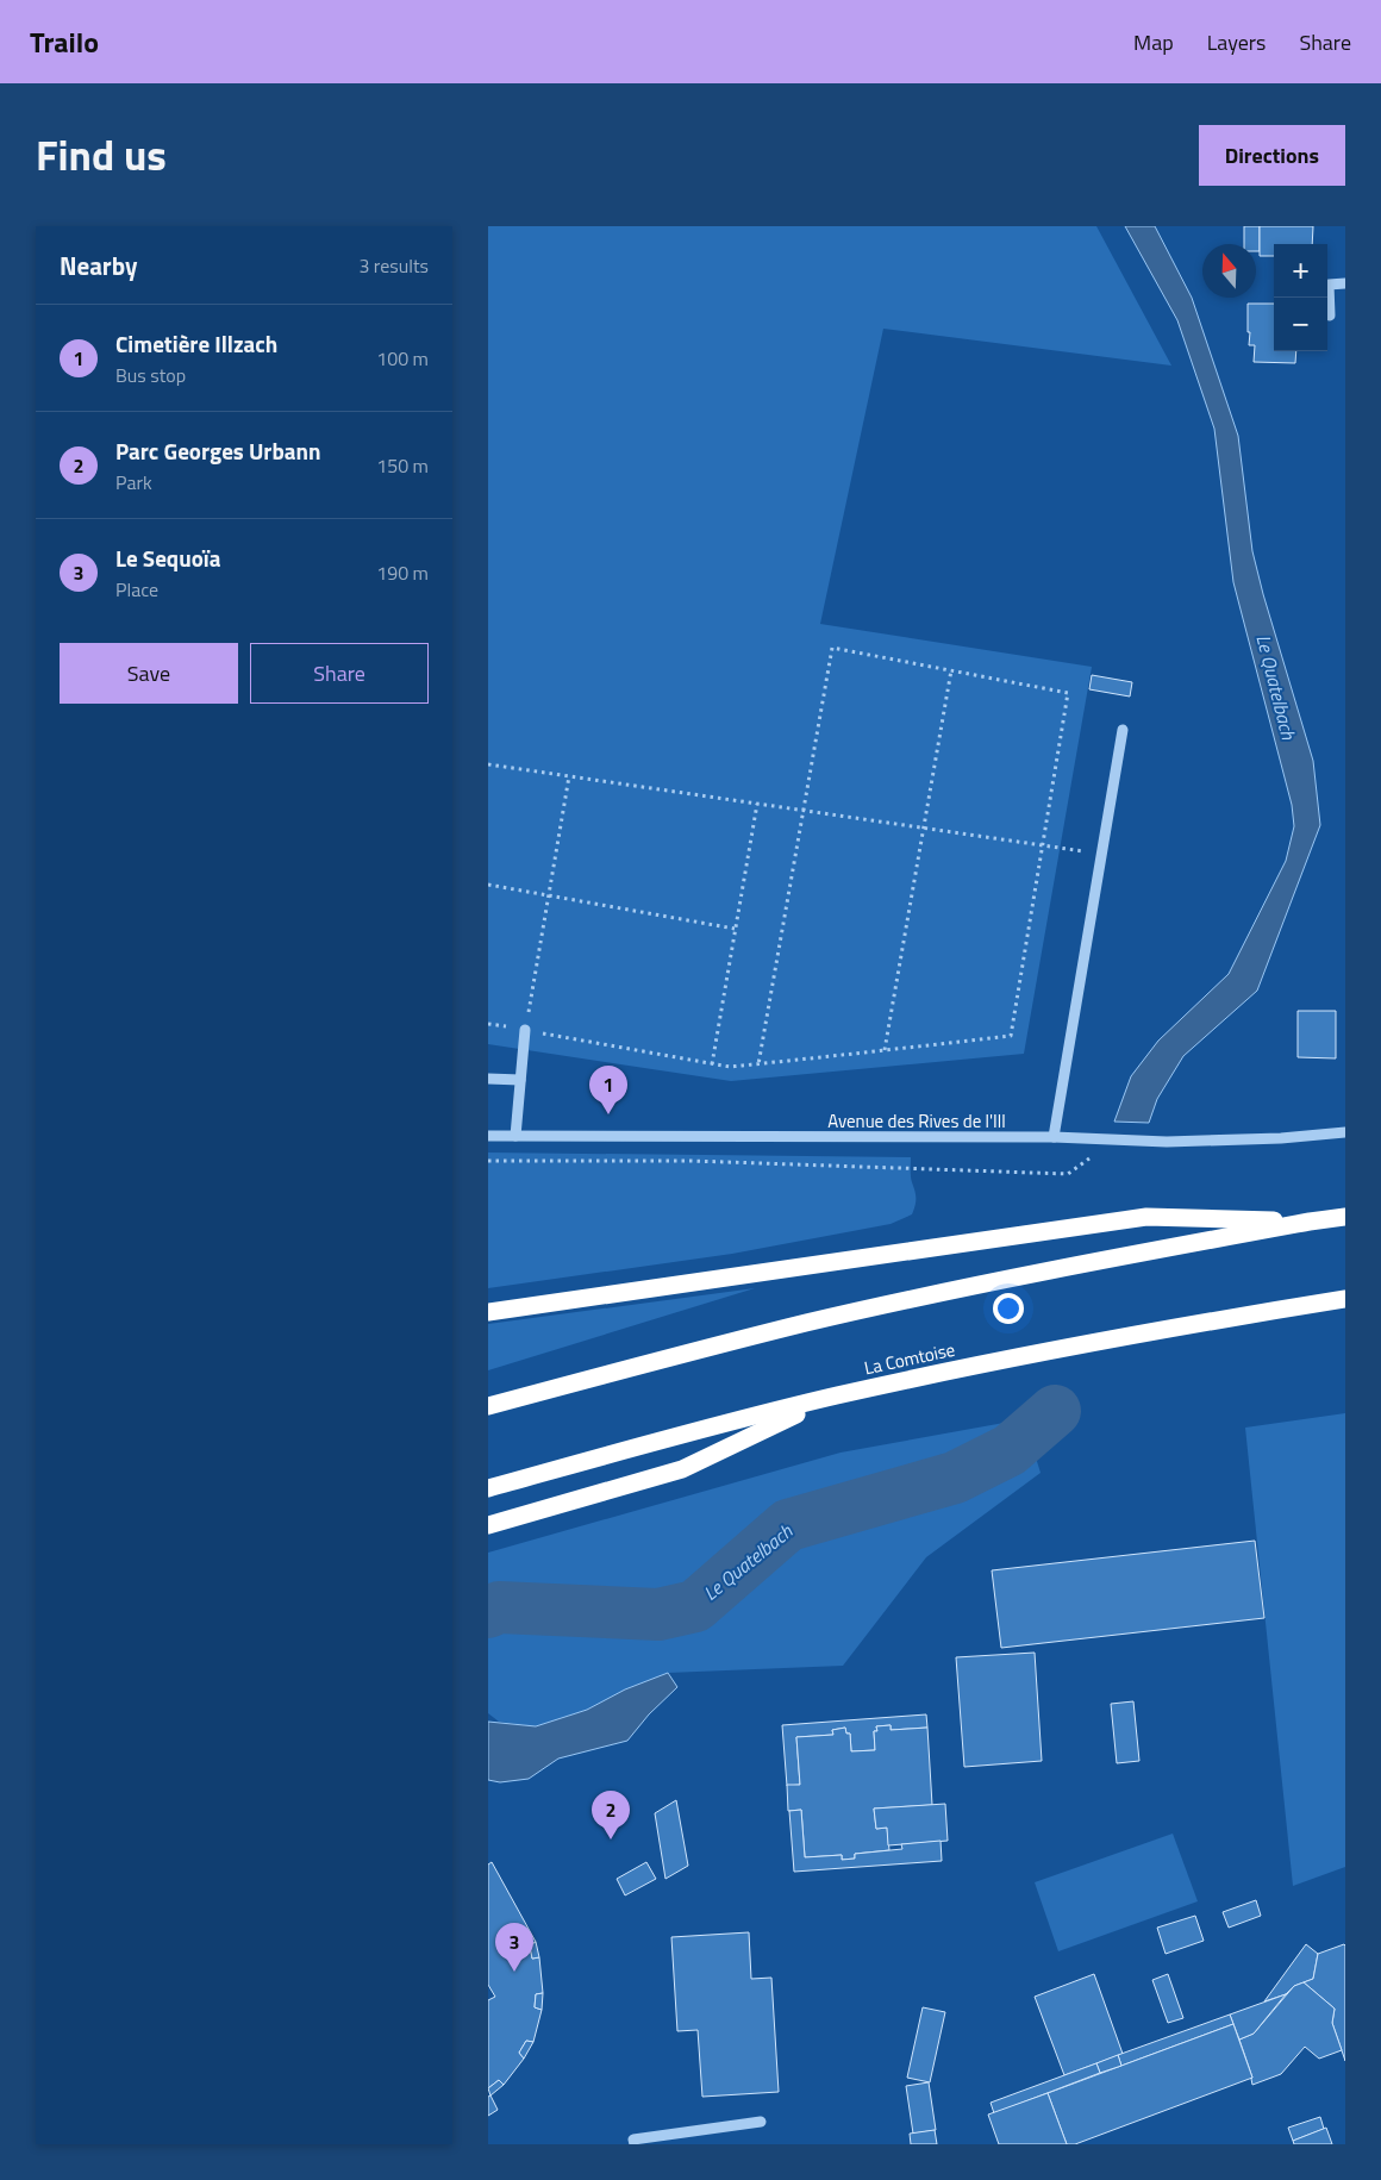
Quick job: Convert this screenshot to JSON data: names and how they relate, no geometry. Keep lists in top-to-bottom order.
{
  "streets": {
    "highway": ["La Comtoise"],
    "street": ["Avenue des Rives de l'Ill"]
  },
  "water": ["Le Quatelbach"],
  "north": "top",
  "page": {
    "header": "Trailo",
    "nav": ["Map", "Layers", "Share"],
    "title": "Find us",
    "buttons": [
      "Directions",
      ["Save", "Share"]
    ],
    "heading": ["Nearby", "3 results"],
    "map_buttons": ["+", "−"],
    "list": [
      {
        "mark": "1",
        "name": "Cimetière Illzach",
        "note": "Bus stop",
        "value": "100 m"
      },
      {
        "mark": "2",
        "name": "Parc Georges Urbann",
        "note": "Park",
        "value": "150 m"
      },
      {
        "mark": "3",
        "name": "Le Sequoïa",
        "note": "Place",
        "value": "190 m"
      }
    ],
    "pins": ["1", "2", "3"]
  }
}
